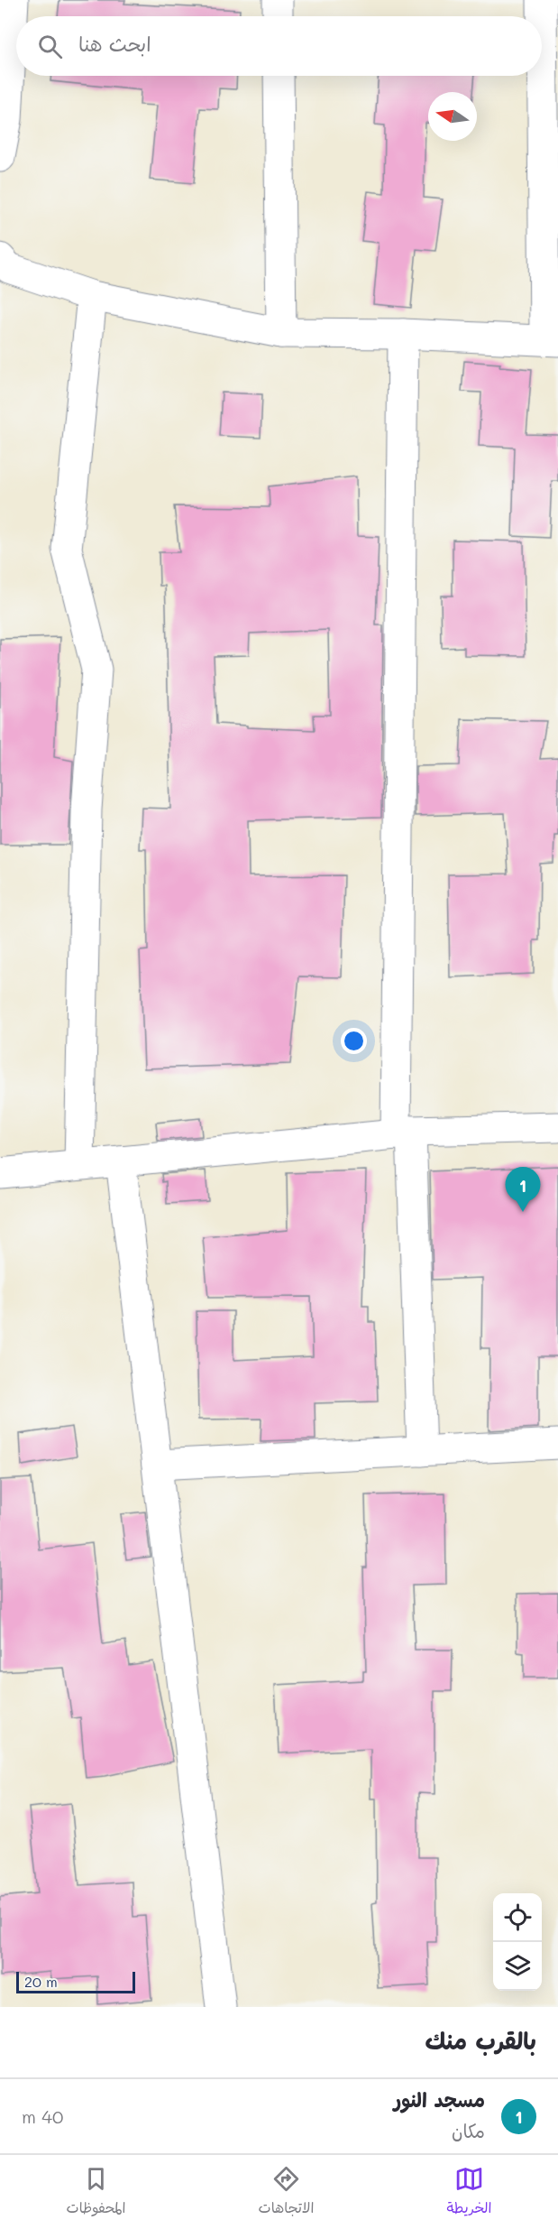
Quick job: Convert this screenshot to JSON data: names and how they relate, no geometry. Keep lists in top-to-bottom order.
{
  "scale_bar": "20 m",
  "north": "left",
  "page": {
    "search": "ابحث هنا",
    "pins": "1",
    "scale": "20 m",
    "heading": "بالقرب منك",
    "list": [
      {
        "mark": "1",
        "name": "مسجد النور",
        "note": "مكان",
        "value": "40 m"
      }
    ],
    "nav": ["الخريطة", "الاتجاهات", "المحفوظات"]
  }
}
